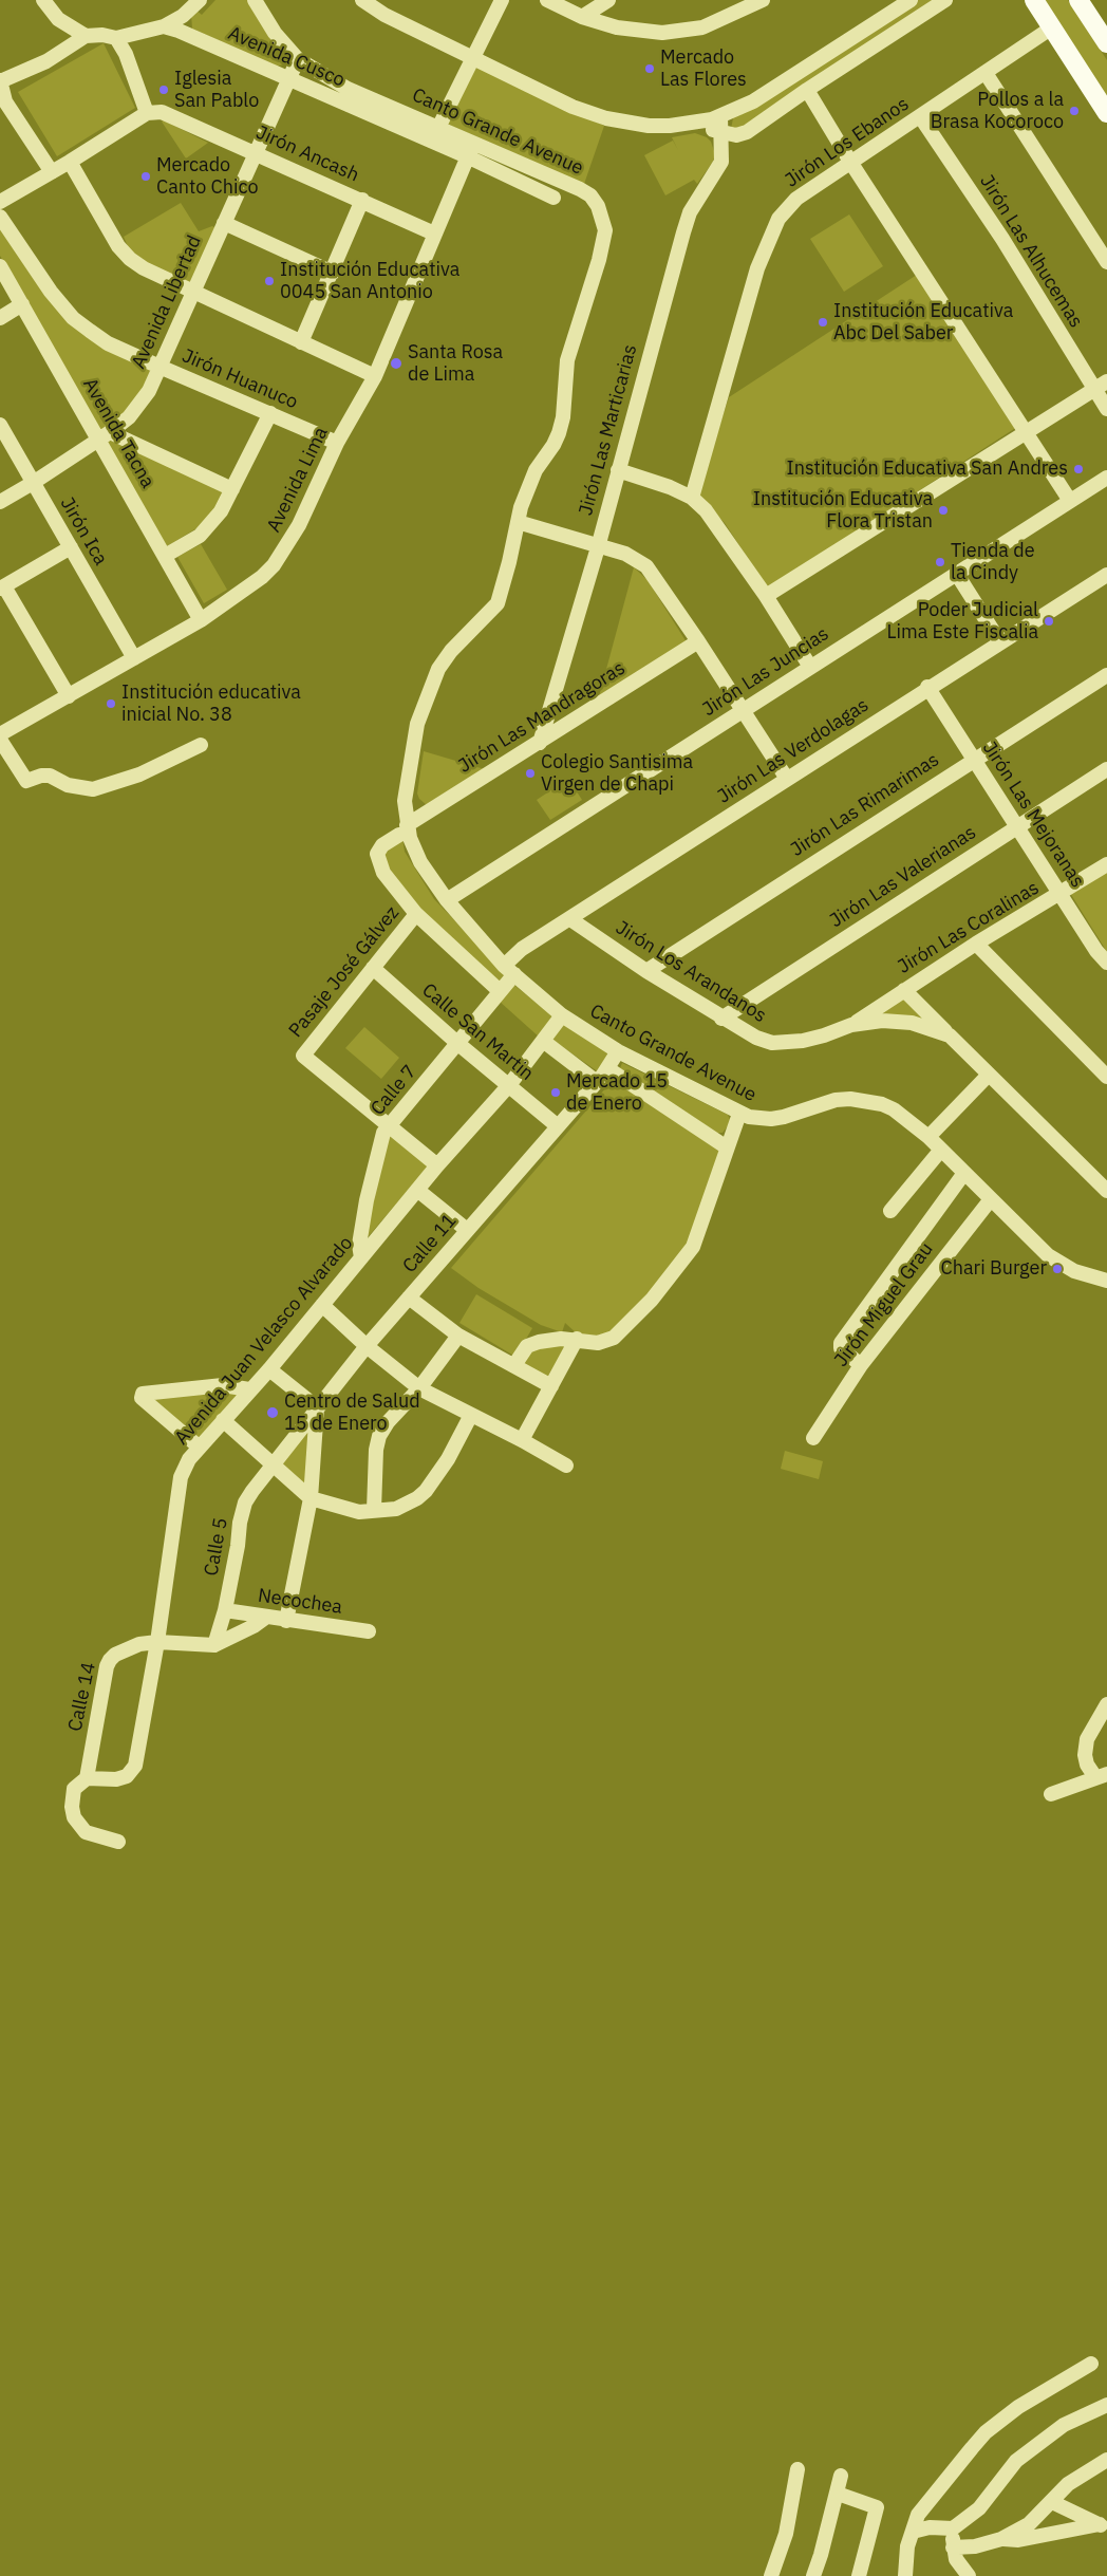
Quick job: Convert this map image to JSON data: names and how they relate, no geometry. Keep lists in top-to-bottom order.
{
  "streets": {
    "street": [
      "Avenida Cusco",
      "Canto Grande Avenue",
      "Jirón Los Ebanos",
      "Jirón Ancash",
      "Jirón Las Alhucemas",
      "Avenida Libertad",
      "Jirón Huanuco",
      "Jirón Las Marticarias",
      "Avenida Tacna",
      "Avenida Lima",
      "Jirón Ica",
      "Jirón Las Juncias",
      "Jirón Las Mandragoras",
      "Jirón Las Verdolagas",
      "Jirón Las Rimarimas",
      "Jirón Las Mejoranas",
      "Jirón Las Valerianas",
      "Jirón Las Coralinas",
      "Pasaje José Gálvez",
      "Jirón Los Arandanos",
      "Calle San Martin",
      "Calle 7",
      "Calle 11",
      "Jirón Miguel Grau",
      "Avenida Juan Velasco Alvarado",
      "Calle 5",
      "Necochea",
      "Calle 14"
    ]
  },
  "crossings": [
    ["Avenida Cusco", "Canto Grande Avenue"],
    ["Avenida Cusco", "Avenida Libertad"],
    ["Avenida Cusco", "Avenida Lima"],
    ["Canto Grande Avenue", "Avenida Libertad"],
    ["Canto Grande Avenue", "Avenida Lima"],
    ["Canto Grande Avenue", "Jirón Las Juncias"],
    ["Canto Grande Avenue", "Jirón Las Mandragoras"],
    ["Canto Grande Avenue", "Jirón Las Verdolagas"],
    ["Canto Grande Avenue", "Calle 7"],
    ["Canto Grande Avenue", "Calle 11"],
    ["Canto Grande Avenue", "Jirón Miguel Grau"],
    ["Canto Grande Avenue", "Avenida Juan Velasco Alvarado"],
    ["Jirón Los Ebanos", "Jirón Las Alhucemas"],
    ["Jirón Ancash", "Avenida Libertad"],
    ["Jirón Ancash", "Avenida Lima"],
    ["Avenida Libertad", "Jirón Huanuco"],
    ["Avenida Libertad", "Avenida Tacna"],
    ["Avenida Libertad", "Jirón Ica"],
    ["Jirón Huanuco", "Avenida Lima"],
    ["Jirón Las Marticarias", "Jirón Las Mandragoras"],
    ["Avenida Tacna", "Avenida Lima"],
    ["Avenida Lima", "Jirón Ica"],
    ["Jirón Las Mandragoras", "Pasaje José Gálvez"],
    ["Jirón Las Mandragoras", "Calle 7"],
    ["Jirón Las Verdolagas", "Jirón Las Mejoranas"],
    ["Jirón Las Verdolagas", "Jirón Los Arandanos"],
    ["Jirón Las Verdolagas", "Calle 7"],
    ["Jirón Las Rimarimas", "Jirón Las Mejoranas"],
    ["Jirón Las Rimarimas", "Jirón Los Arandanos"],
    ["Jirón Las Mejoranas", "Jirón Las Valerianas"],
    ["Jirón Las Mejoranas", "Jirón Las Coralinas"],
    ["Jirón Las Valerianas", "Jirón Los Arandanos"],
    ["Jirón Las Coralinas", "Jirón Los Arandanos"],
    ["Pasaje José Gálvez", "Calle San Martin"],
    ["Pasaje José Gálvez", "Calle 7"],
    ["Calle San Martin", "Calle 7"],
    ["Calle San Martin", "Calle 11"],
    ["Calle San Martin", "Avenida Juan Velasco Alvarado"],
    ["Calle 7", "Avenida Juan Velasco Alvarado"],
    ["Calle 11", "Calle 5"],
    ["Avenida Juan Velasco Alvarado", "Calle 14"],
    ["Calle 5", "Necochea"],
    ["Calle 5", "Calle 14"],
    ["Necochea", "Calle 14"]
  ],
  "places": [
    "Mercado Las Flores",
    "Iglesia San Pablo",
    "Pollos a la Brasa Kocoroco",
    "Mercado Canto Chico",
    "Institución Educativa 0045 San Antonio",
    "Institución Educativa Abc Del Saber",
    "Santa Rosa de Lima",
    "Institución Educativa San Andres",
    "Institución Educativa Flora Tristan",
    "Tienda de la Cindy",
    "Poder Judicial Lima Este Fiscalia",
    "Institución educativa inicial No. 38",
    "Colegio Santisima Virgen de Chapi",
    "Mercado 15 de Enero",
    "Chari Burger",
    "Centro de Salud 15 de Enero"
  ]
}
